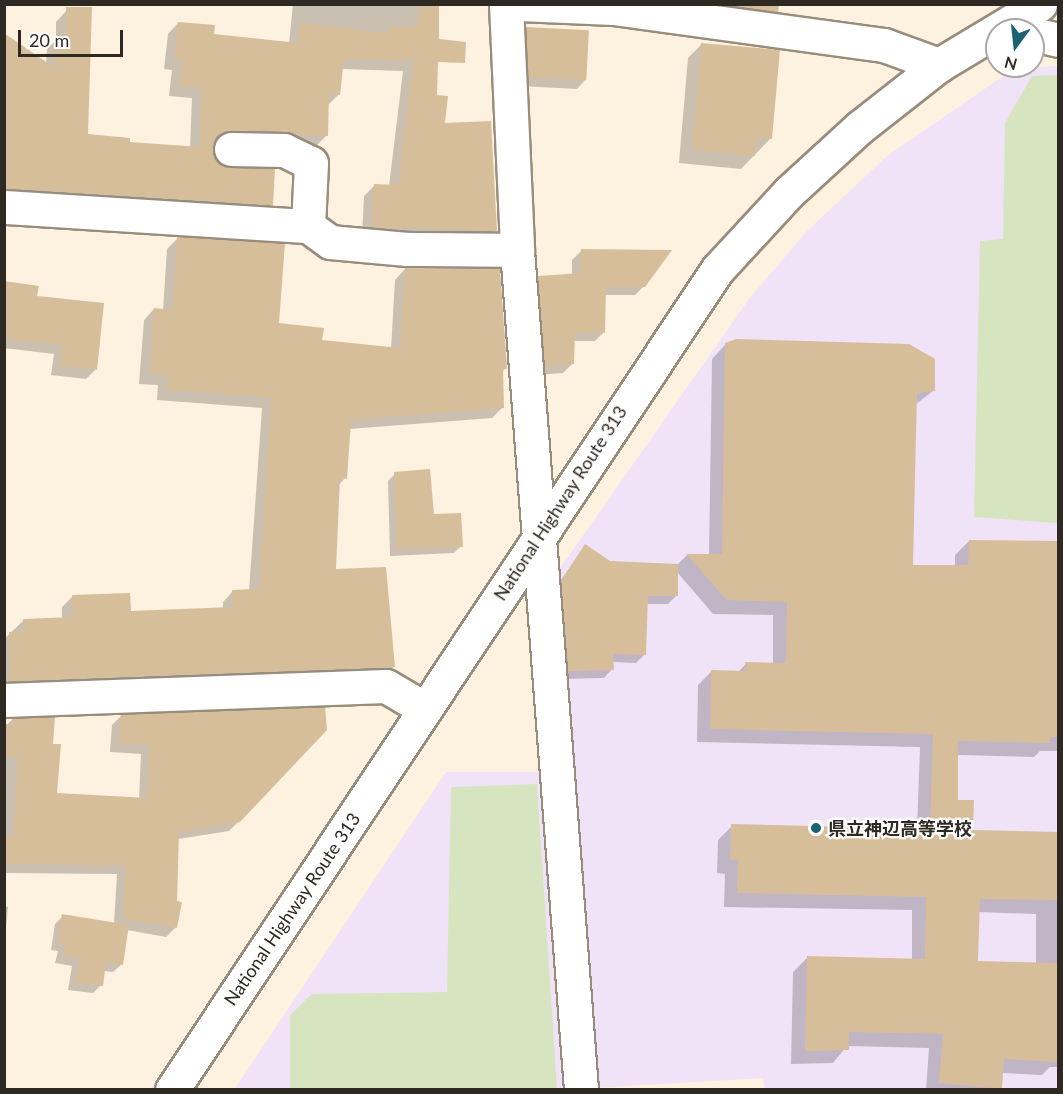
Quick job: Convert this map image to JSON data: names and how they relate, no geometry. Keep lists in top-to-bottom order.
{
  "streets": {
    "main road": ["National Highway Route 313"]
  },
  "places": ["県立神辺高等学校"],
  "scale_bar": "20 m",
  "north": "bottom"
}
